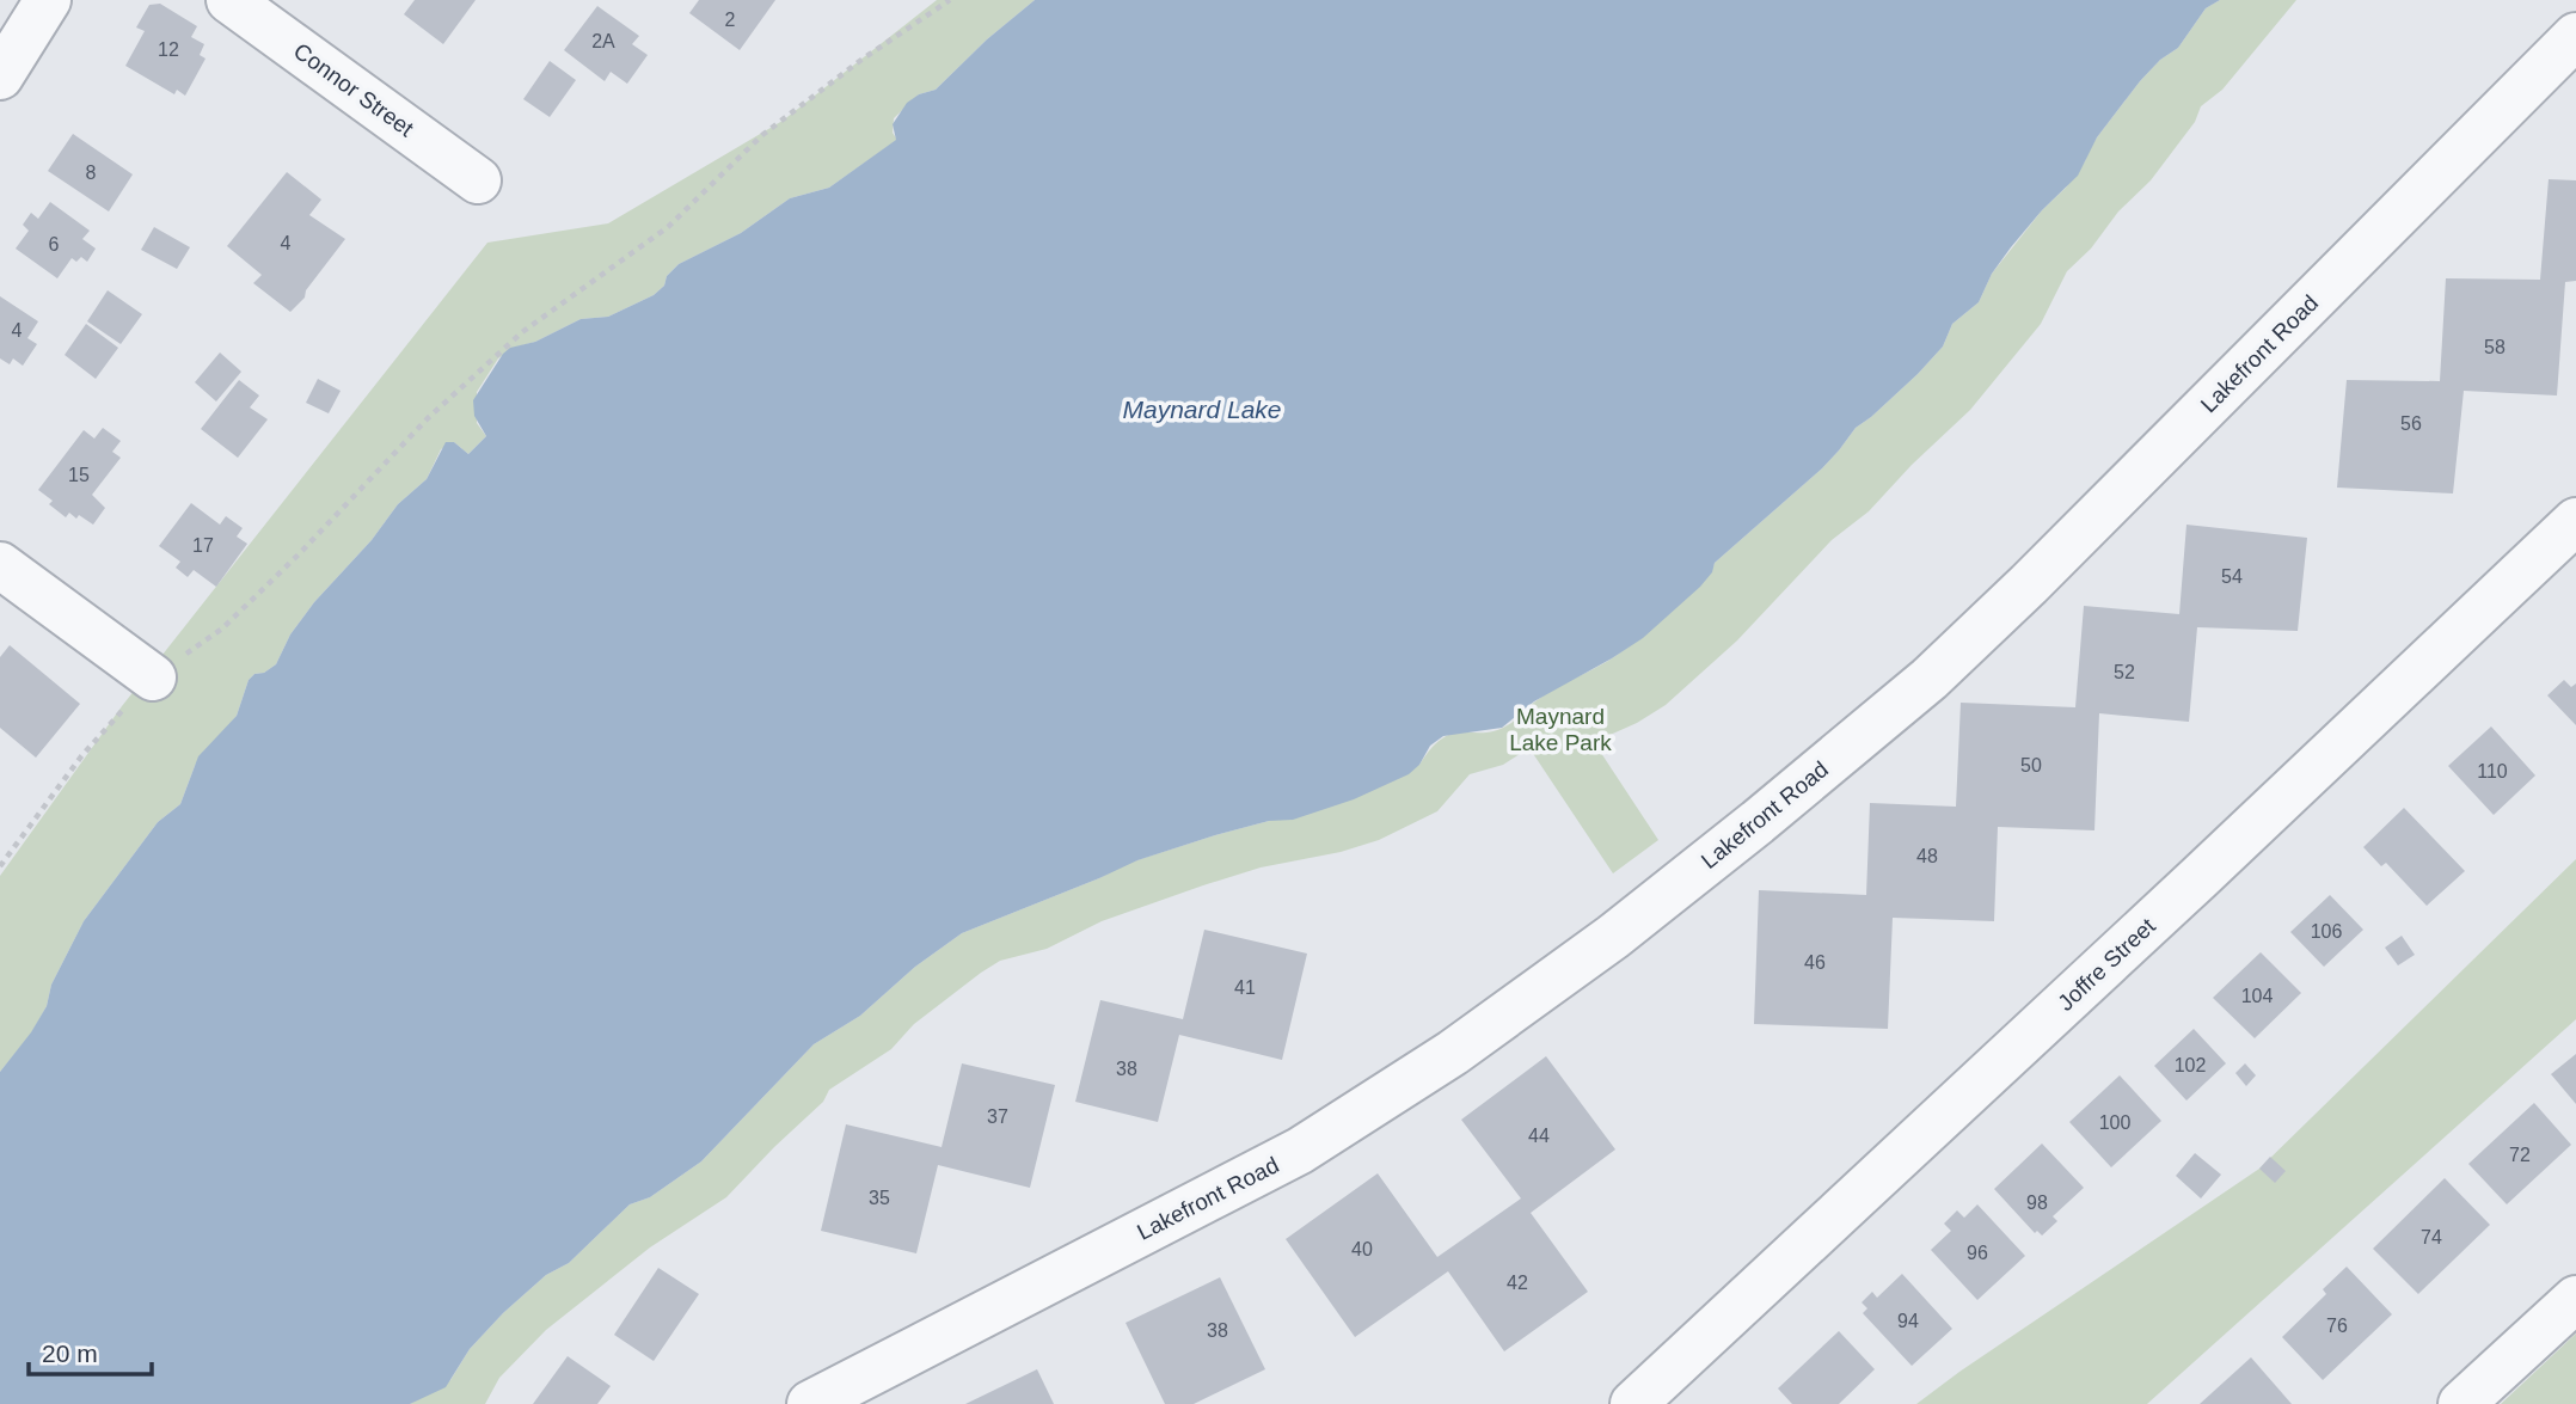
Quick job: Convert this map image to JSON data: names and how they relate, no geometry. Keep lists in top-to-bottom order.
{
  "streets": {
    "street": ["Connor Street", "Lakefront Road", "Joffre Street"]
  },
  "water": ["Maynard Lake"],
  "parks": ["Maynard Lake Park"],
  "house_numbers": [
    "2",
    "2A",
    "12",
    "8",
    "4",
    "6",
    "4",
    "58",
    "56",
    "15",
    "17",
    "54",
    "52",
    "50",
    "110",
    "48",
    "106",
    "46",
    "41",
    "104",
    "102",
    "38",
    "37",
    "100",
    "44",
    "72",
    "35",
    "98",
    "74",
    "40",
    "96",
    "42",
    "94",
    "76",
    "38"
  ],
  "scale_bar": "20 m"
}
